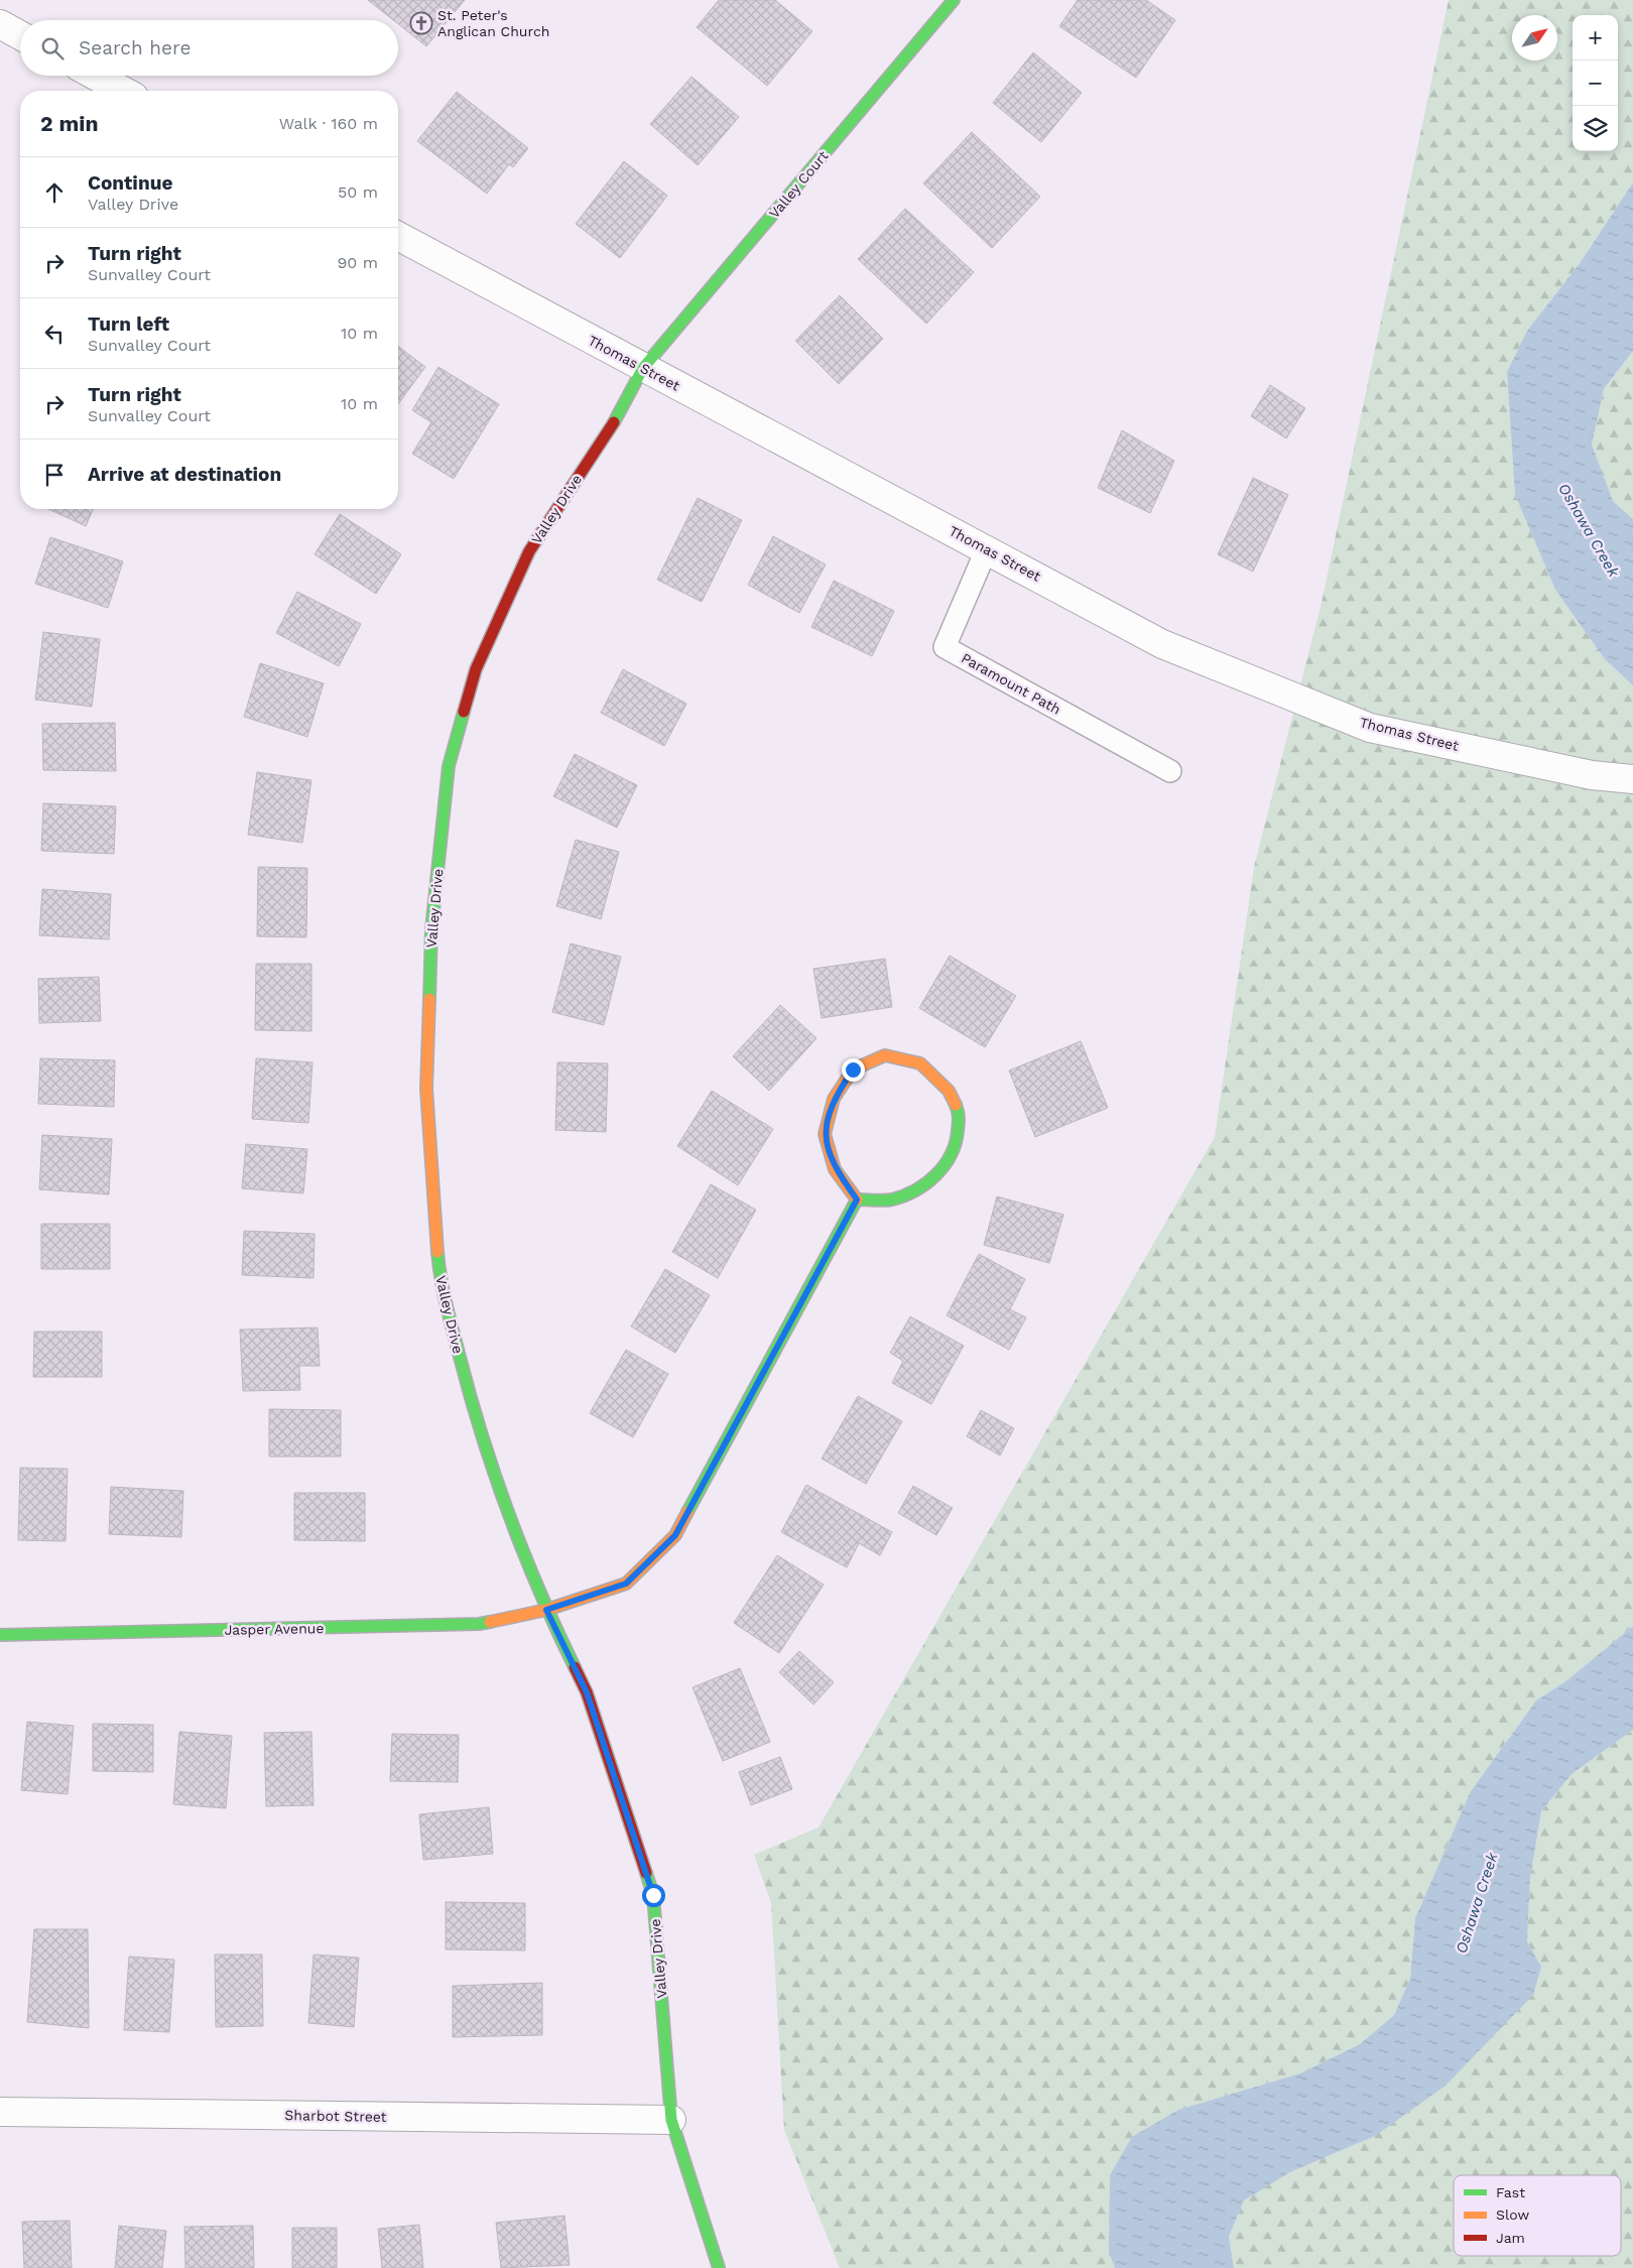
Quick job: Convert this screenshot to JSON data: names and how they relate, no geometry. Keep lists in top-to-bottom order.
{
  "streets": {
    "street": [
      "Valley Court",
      "Thomas Street",
      "Valley Drive",
      "Jasper Avenue",
      "Sharbot Street"
    ],
    "lane": ["Paramount Path"]
  },
  "crossings": [
    ["Valley Court", "Thomas Street"],
    ["Valley Court", "Valley Drive"],
    ["Thomas Street", "Valley Drive"],
    ["Thomas Street", "Paramount Path"],
    ["Valley Drive", "Jasper Avenue"],
    ["Valley Drive", "Sharbot Street"]
  ],
  "water": ["Oshawa Creek"],
  "places": {
    "church": ["St. Peter's Anglican Church"]
  },
  "legend": ["Fast", "Slow", "Jam"],
  "north": "top right",
  "page": {
    "map_buttons": ["+", "−"],
    "search": "Search here",
    "heading": ["2 min", "Walk · 160 m"],
    "list": [
      ["Continue", "Valley Drive", "50 m"],
      ["Turn right", "Sunvalley Court", "90 m"],
      ["Turn left", "Sunvalley Court", "10 m"],
      ["Turn right", "Sunvalley Court", "10 m"],
      "Arrive at destination"
    ]
  }
}
